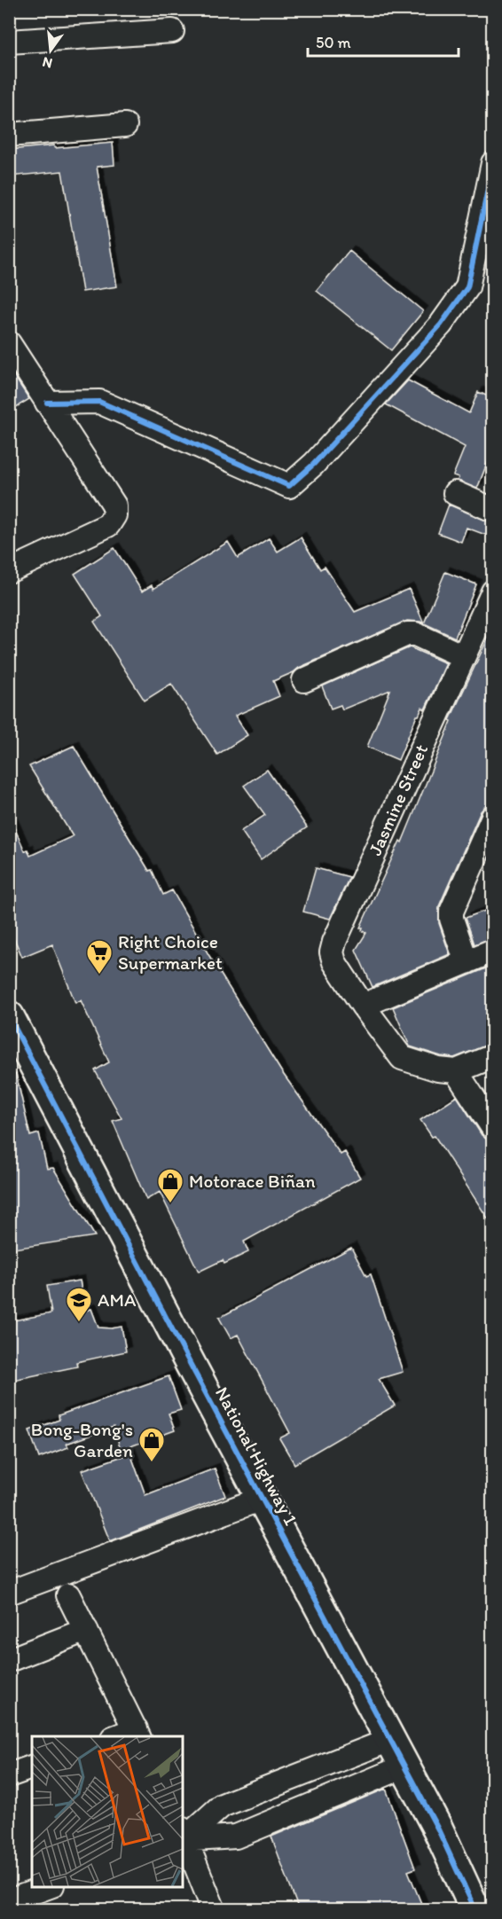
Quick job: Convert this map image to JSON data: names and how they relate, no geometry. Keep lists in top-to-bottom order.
{
  "streets": {
    "highway": ["National Highway 1"],
    "street": ["Jasmine Street"]
  },
  "places": {
    "supermarket": ["Right Choice Supermarket"],
    "shop": ["Motorace Biñan", "Bong-Bong's Garden"],
    "school or university": ["AMA"]
  },
  "scale_bar": "50 m",
  "north": "bottom"
}
